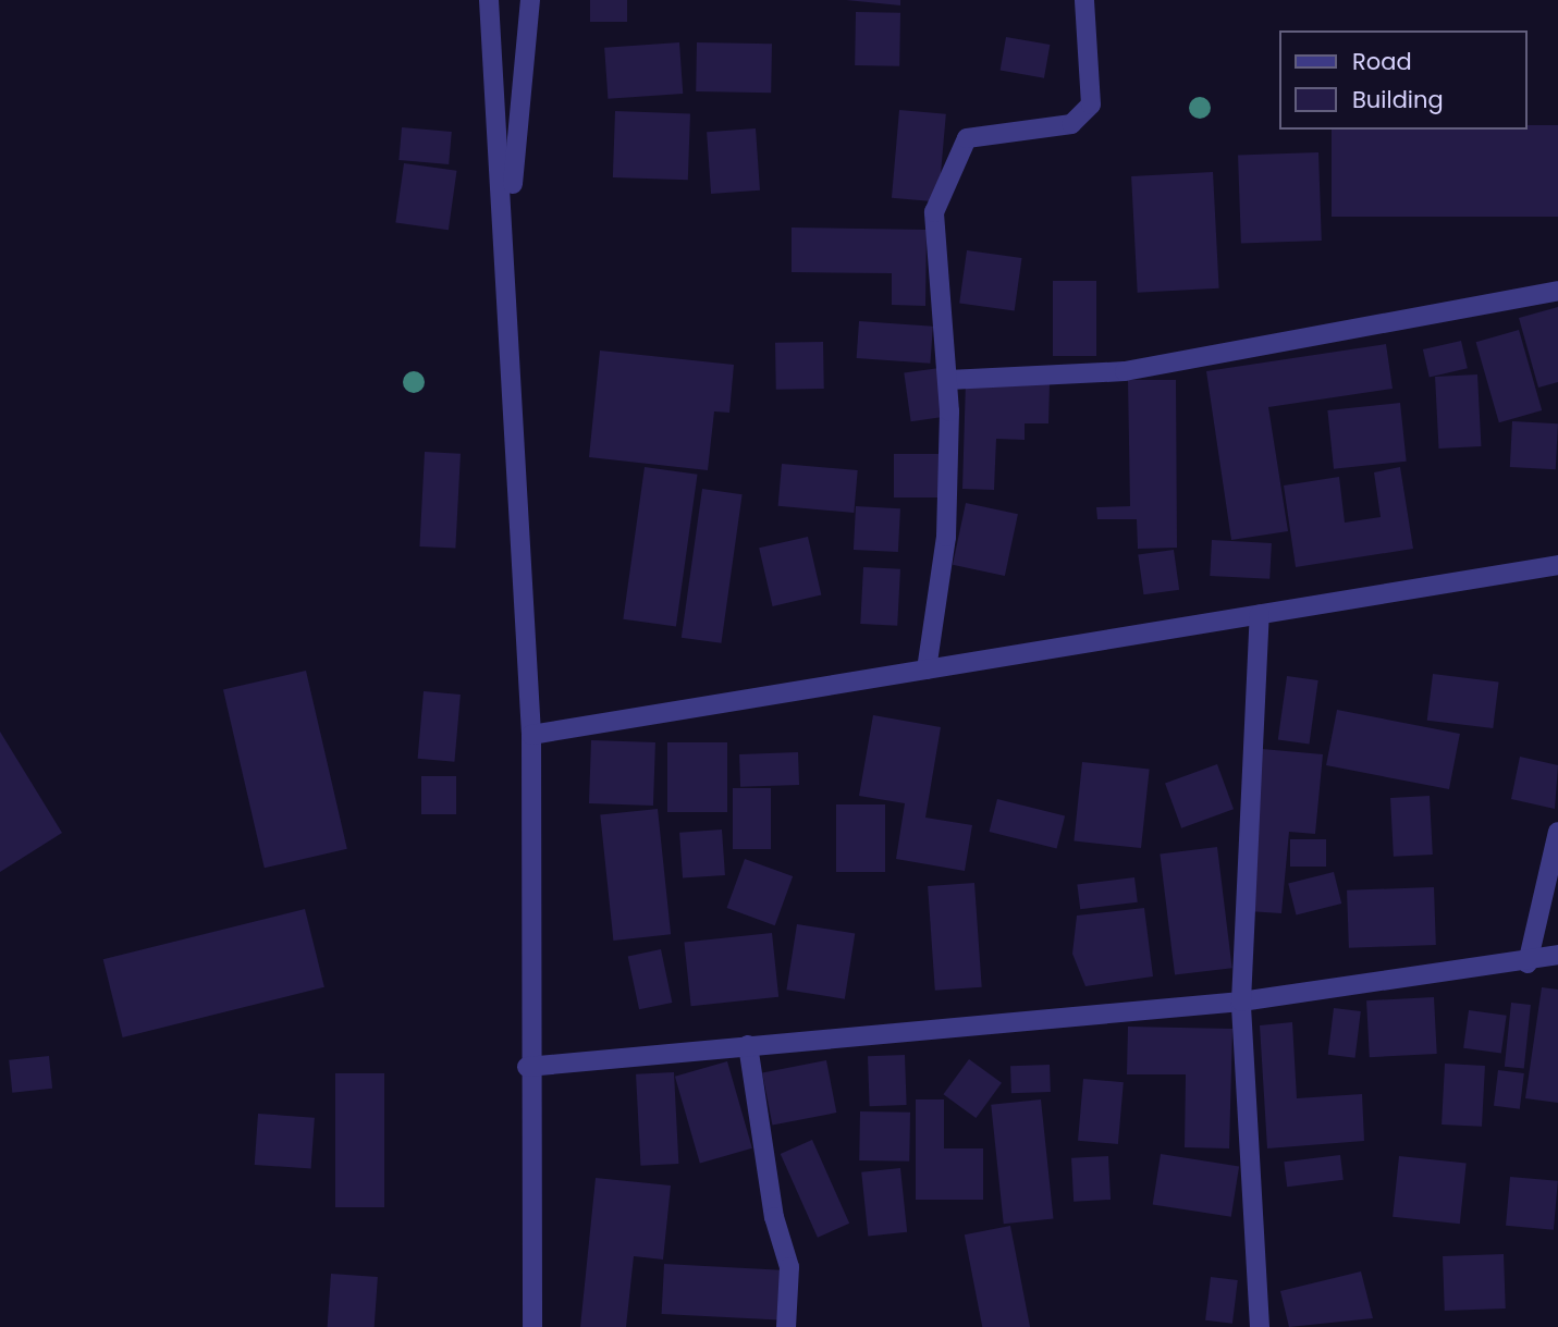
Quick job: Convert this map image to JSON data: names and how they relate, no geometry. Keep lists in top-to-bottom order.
{
  "legend": ["Road", "Building"]
}
